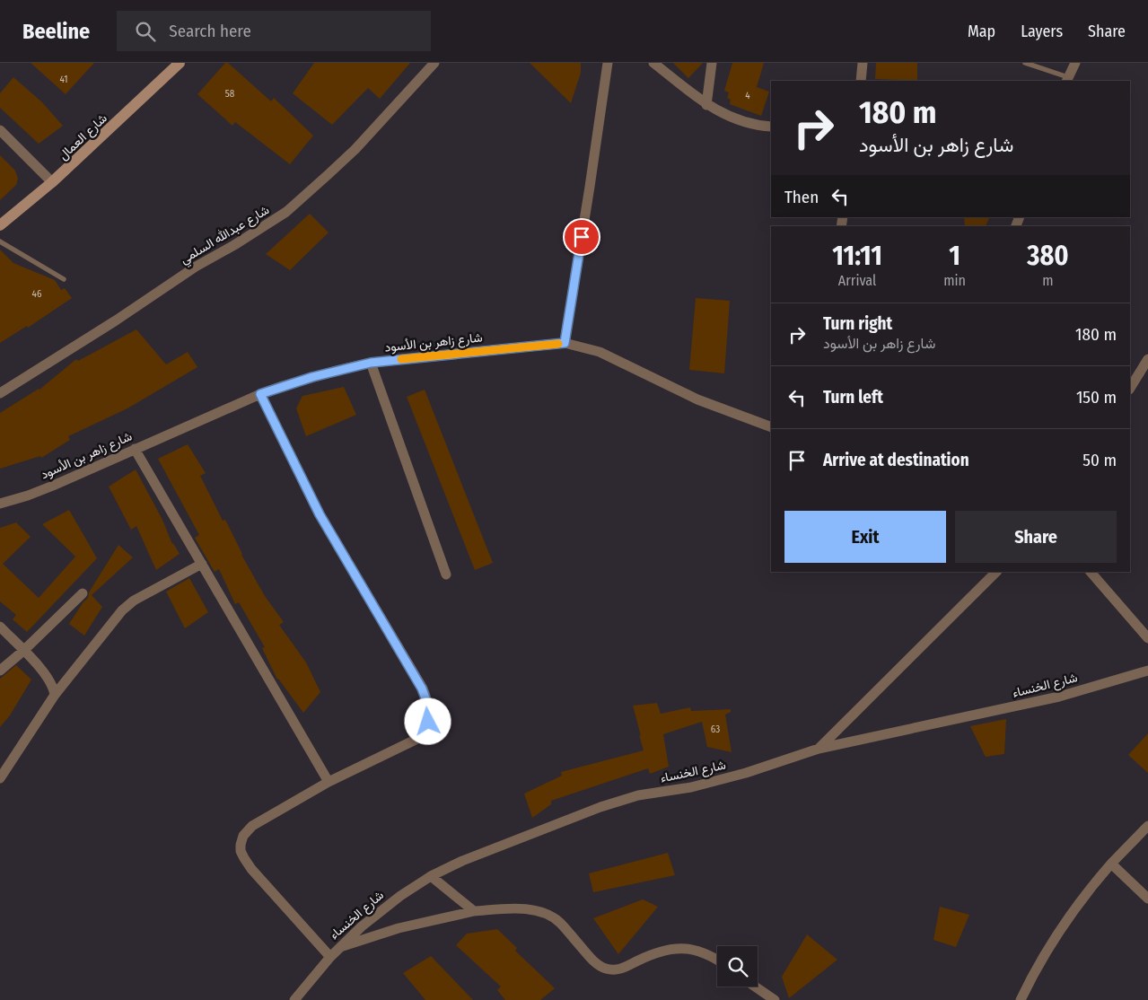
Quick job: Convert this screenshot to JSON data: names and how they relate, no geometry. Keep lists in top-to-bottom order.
{
  "streets": {
    "street": [
      "شارع العمال",
      "شارع عبدالله السلمي",
      "شارع زاهر بن الأسود",
      "شارع الخنساء"
    ]
  },
  "house_numbers": [
    "41",
    "58",
    "4",
    "46",
    "63"
  ],
  "page": {
    "header": "Beeline",
    "search": "Search here",
    "nav": ["Map", "Layers", "Share"],
    "turn": ["180 m", "شارع زاهر بن الأسود"],
    "then": "Then",
    "eta": [
      "11:11",
      "Arrival",
      "1",
      "min",
      "380",
      "m"
    ],
    "list": [
      {
        "name": "Turn right",
        "note": "شارع زاهر بن الأسود",
        "value": "180 m"
      },
      {
        "name": "Turn left",
        "value": "150 m"
      },
      {
        "name": "Arrive at destination",
        "value": "50 m"
      }
    ],
    "buttons": ["Exit", "Share"]
  }
}
